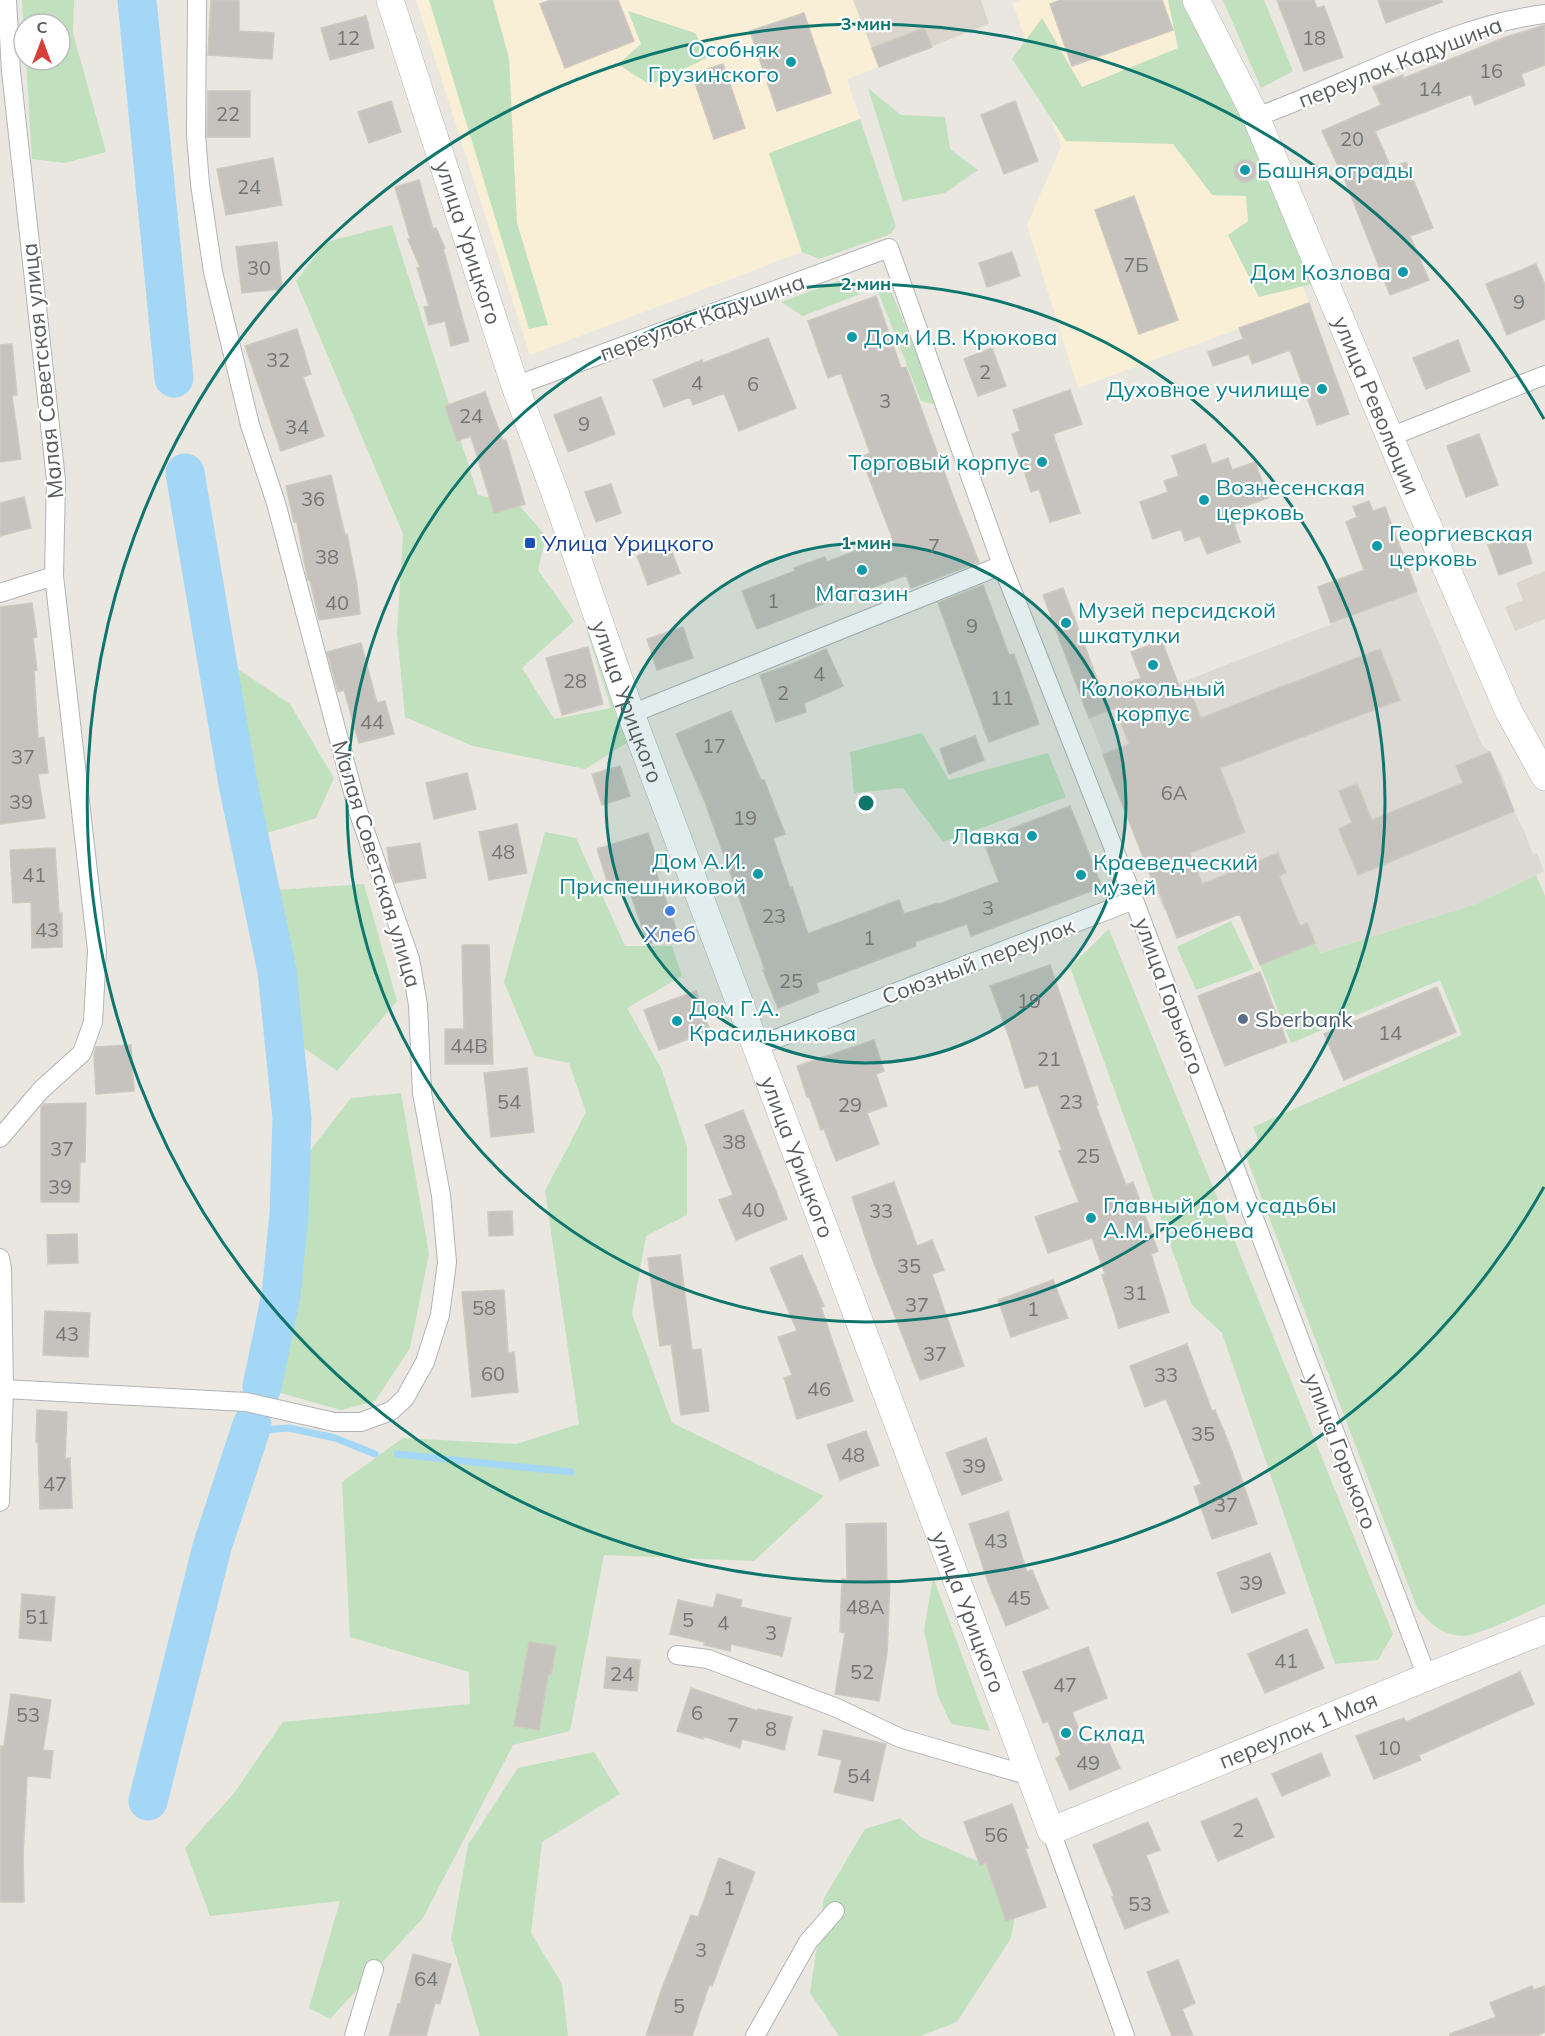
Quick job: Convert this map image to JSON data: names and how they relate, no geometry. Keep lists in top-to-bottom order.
{
  "streets": {
    "main road": ["улица Урицкого", "улица Революции", "переулок 1 Мая"],
    "street": [
      "переулок Кадушина",
      "Малая Советская улица",
      "Союзный переулок",
      "улица Горького"
    ]
  },
  "crossings": [
    ["переулок Кадушина", "улица Урицкого"],
    ["переулок Кадушина", "улица Революции"],
    ["переулок Кадушина", "улица Горького"],
    ["улица Урицкого", "Союзный переулок"],
    ["улица Урицкого", "переулок 1 Мая"],
    ["Союзный переулок", "улица Горького"],
    ["улица Горького", "переулок 1 Мая"]
  ],
  "places": {
    "other": [
      "Особняк Грузинского",
      "Башня ограды",
      "Дом Козлова",
      "Дом И.В. Крюкова",
      "Духовное училище",
      "Торговый корпус",
      "Вознесенская церковь",
      "Георгиевская церковь",
      "Магазин",
      "Музей персидской шкатулки",
      "Колокольный корпус",
      "Лавка",
      "Дом А.И. Приспешниковой",
      "Краеведческий музей",
      "Хлеб",
      "Sberbank",
      "Дом Г.А. Красильникова",
      "Главный дом усадьбы А.М. Гребнева",
      "Склад"
    ],
    "transit": ["Улица Урицкого"]
  },
  "house_numbers": [
    "12",
    "18",
    "16",
    "14",
    "22",
    "20",
    "24",
    "7Б",
    "30",
    "9",
    "32",
    "2",
    "4",
    "6",
    "3",
    "24",
    "9",
    "34",
    "36",
    "7",
    "38",
    "1",
    "40",
    "9",
    "4",
    "28",
    "2",
    "11",
    "44",
    "17",
    "37",
    "6А",
    "39",
    "19",
    "48",
    "41",
    "3",
    "23",
    "43",
    "1",
    "25",
    "19",
    "14",
    "44В",
    "21",
    "54",
    "23",
    "29",
    "38",
    "37",
    "25",
    "39",
    "40",
    "33",
    "35",
    "31",
    "37",
    "58",
    "1",
    "43",
    "37",
    "60",
    "33",
    "46",
    "35",
    "48",
    "39",
    "47",
    "37",
    "43",
    "39",
    "45",
    "48А",
    "51",
    "5",
    "4",
    "3",
    "41",
    "52",
    "24",
    "47",
    "6",
    "53",
    "7",
    "8",
    "10",
    "49",
    "54",
    "2",
    "56",
    "1",
    "53",
    "3",
    "64",
    "5"
  ],
  "north": "top",
  "rings": ["3 мин", "2 мин", "1 мин"]
}
